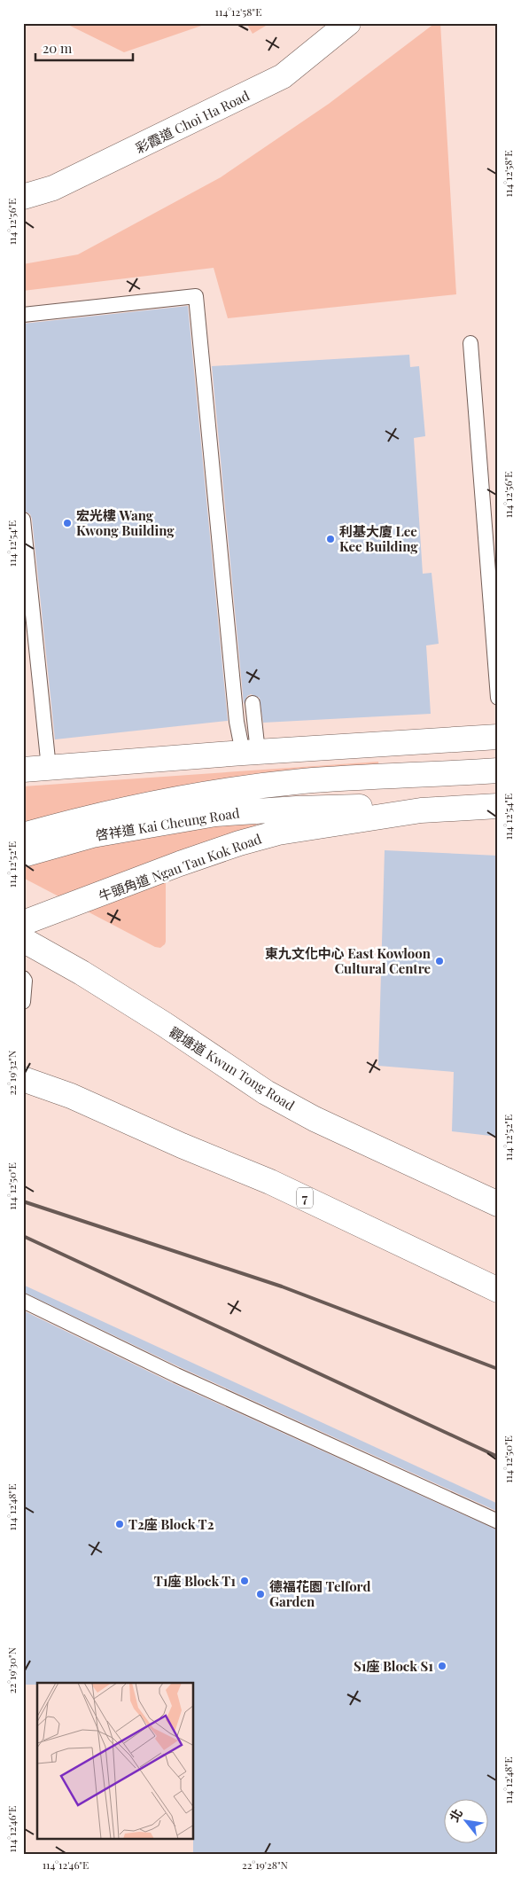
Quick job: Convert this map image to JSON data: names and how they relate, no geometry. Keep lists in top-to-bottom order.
{
  "streets": {
    "main road": [
      "彩霞道 Choi Ha Road",
      "啓祥道 Kai Cheung Road",
      "牛頭角道 Ngau Tau Kok Road",
      "觀塘道 Kwun Tong Road",
      "7"
    ]
  },
  "crossings": [
    ["啓祥道 Kai Cheung Road", "牛頭角道 Ngau Tau Kok Road"]
  ],
  "places": [
    "宏光樓 Wang Kwong Building",
    "利基大廈 Lee Kee Building",
    "東九文化中心 East Kowloon Cultural Centre",
    "T2座 Block T2",
    "T1座 Block T1",
    "德福花園 Telford Garden",
    "S1座 Block S1"
  ],
  "scale_bar": "20 m",
  "north": "top left",
  "coordinates": [
    "114°12'58\"E",
    "114°12'56\"E",
    "114°12'54\"E",
    "114°12'52\"E",
    "22°19'32\"N",
    "114°12'50\"E",
    "114°12'48\"E",
    "22°19'30\"N",
    "114°12'46\"E",
    "22°19'28\"N"
  ]
}
